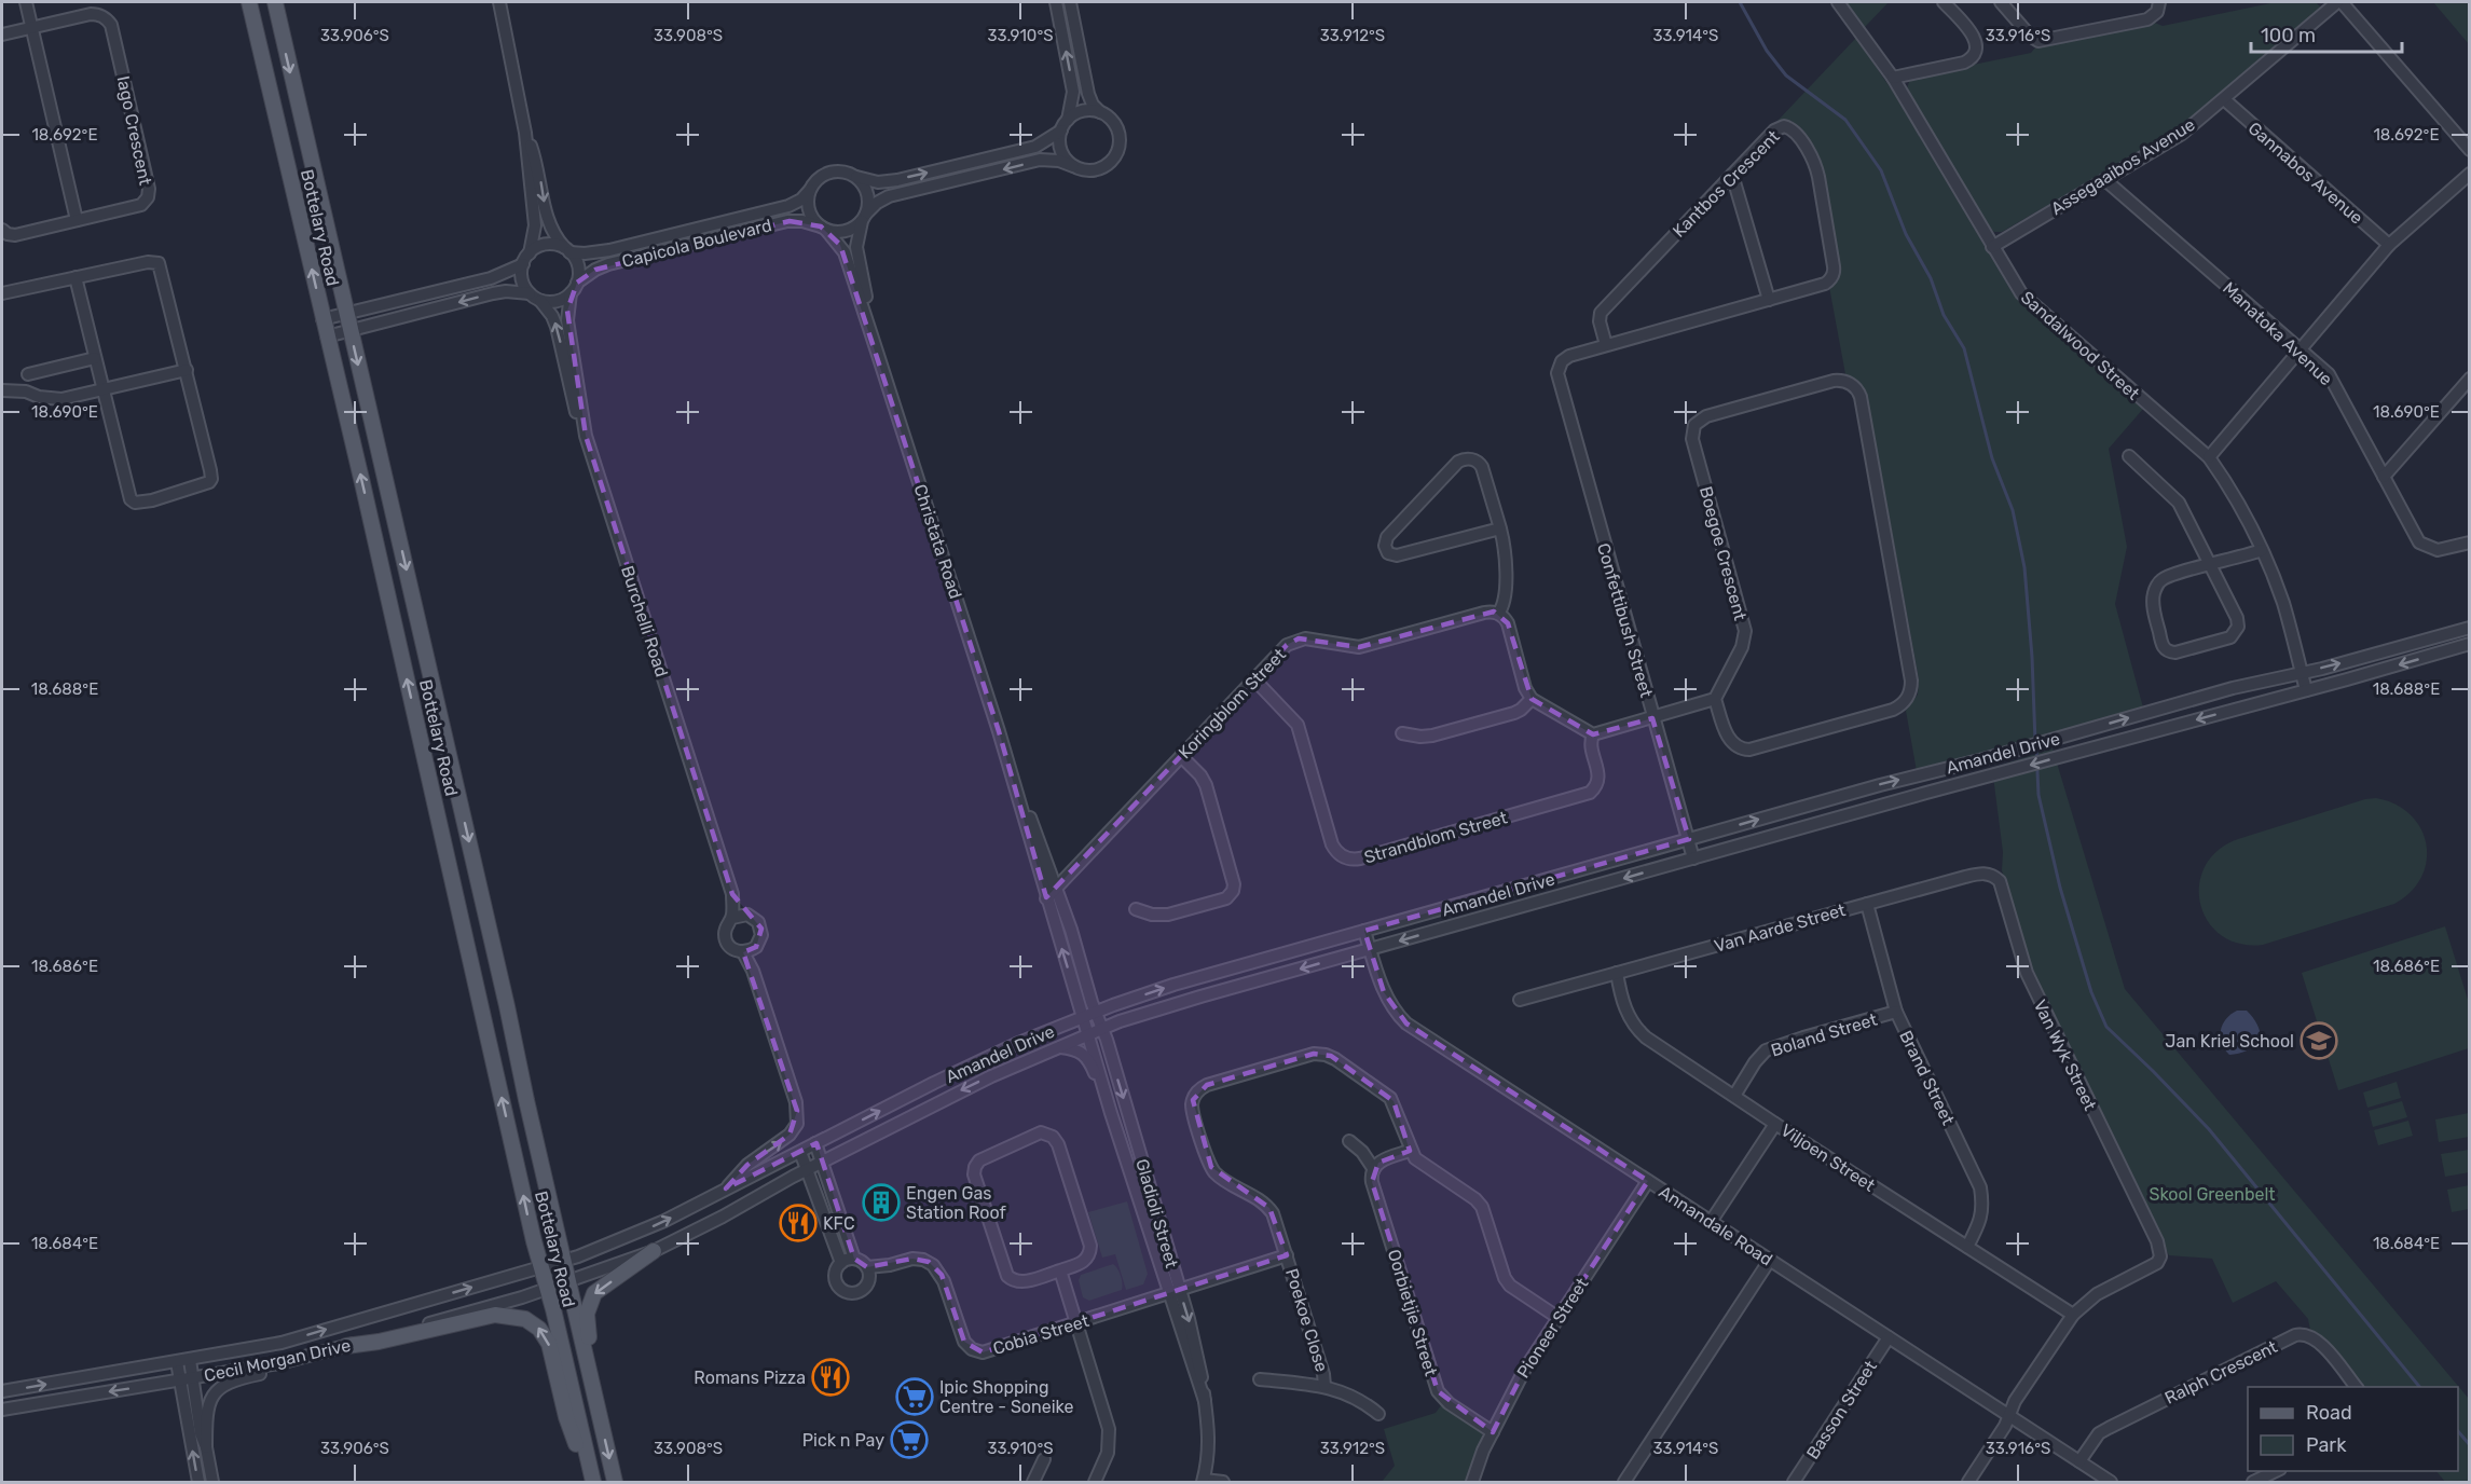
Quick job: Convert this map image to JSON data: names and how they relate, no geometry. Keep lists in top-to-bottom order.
{
  "streets": {
    "main road": ["Bottelary Road"],
    "street": [
      "Iago Crescent",
      "Assegaaibos Avenue",
      "Gannabos Avenue",
      "Kantbos Crescent",
      "Capicola Boulevard",
      "Manatoka Avenue",
      "Sandalwood Street",
      "Christata Road",
      "Boegoe Crescent",
      "Confettibush Street",
      "Burchelli Road",
      "Koringblom Street",
      "Amandel Drive",
      "Strandblom Street",
      "Van Aarde Street",
      "Boland Street",
      "Van Wyk Street",
      "Brand Street",
      "Viljoen Street",
      "Gladioli Street",
      "Annandale Road",
      "Oorbietjie Street",
      "Poekoe Close",
      "Pioneer Street",
      "Cobia Street",
      "Cecil Morgan Drive",
      "Ralph Crescent",
      "Basson Street"
    ]
  },
  "crossings": [
    ["Assegaaibos Avenue", "Gannabos Avenue"],
    ["Assegaaibos Avenue", "Manatoka Avenue"],
    ["Assegaaibos Avenue", "Sandalwood Street"],
    ["Kantbos Crescent", "Confettibush Street"],
    ["Bottelary Road", "Amandel Drive"],
    ["Bottelary Road", "Cecil Morgan Drive"],
    ["Capicola Boulevard", "Christata Road"],
    ["Capicola Boulevard", "Burchelli Road"],
    ["Sandalwood Street", "Amandel Drive"],
    ["Christata Road", "Koringblom Street"],
    ["Confettibush Street", "Amandel Drive"],
    ["Koringblom Street", "Strandblom Street"],
    ["Amandel Drive", "Gladioli Street"],
    ["Amandel Drive", "Annandale Road"],
    ["Amandel Drive", "Cecil Morgan Drive"],
    ["Van Aarde Street", "Van Wyk Street"],
    ["Van Aarde Street", "Brand Street"],
    ["Van Aarde Street", "Viljoen Street"],
    ["Boland Street", "Brand Street"],
    ["Boland Street", "Viljoen Street"],
    ["Van Wyk Street", "Viljoen Street"],
    ["Brand Street", "Viljoen Street"],
    ["Gladioli Street", "Cobia Street"],
    ["Annandale Road", "Pioneer Street"],
    ["Annandale Road", "Ralph Crescent"],
    ["Annandale Road", "Basson Street"],
    ["Oorbietjie Street", "Pioneer Street"],
    ["Poekoe Close", "Cobia Street"]
  ],
  "parks": ["Skool Greenbelt"],
  "places": {
    "school or university": ["Jan Kriel School"],
    "building": ["Engen Gas Station Roof"],
    "restaurant": ["KFC", "Romans Pizza"],
    "supermarket": ["Ipic Shopping Centre - Soneike", "Pick n Pay"]
  },
  "legend": ["Road", "Park"],
  "scale_bar": "100 m",
  "coordinates": [
    "33.906°S",
    "33.908°S",
    "33.910°S",
    "33.912°S",
    "33.914°S",
    "33.916°S",
    "18.692°E",
    "18.690°E",
    "18.688°E",
    "18.686°E",
    "18.684°E"
  ]
}
